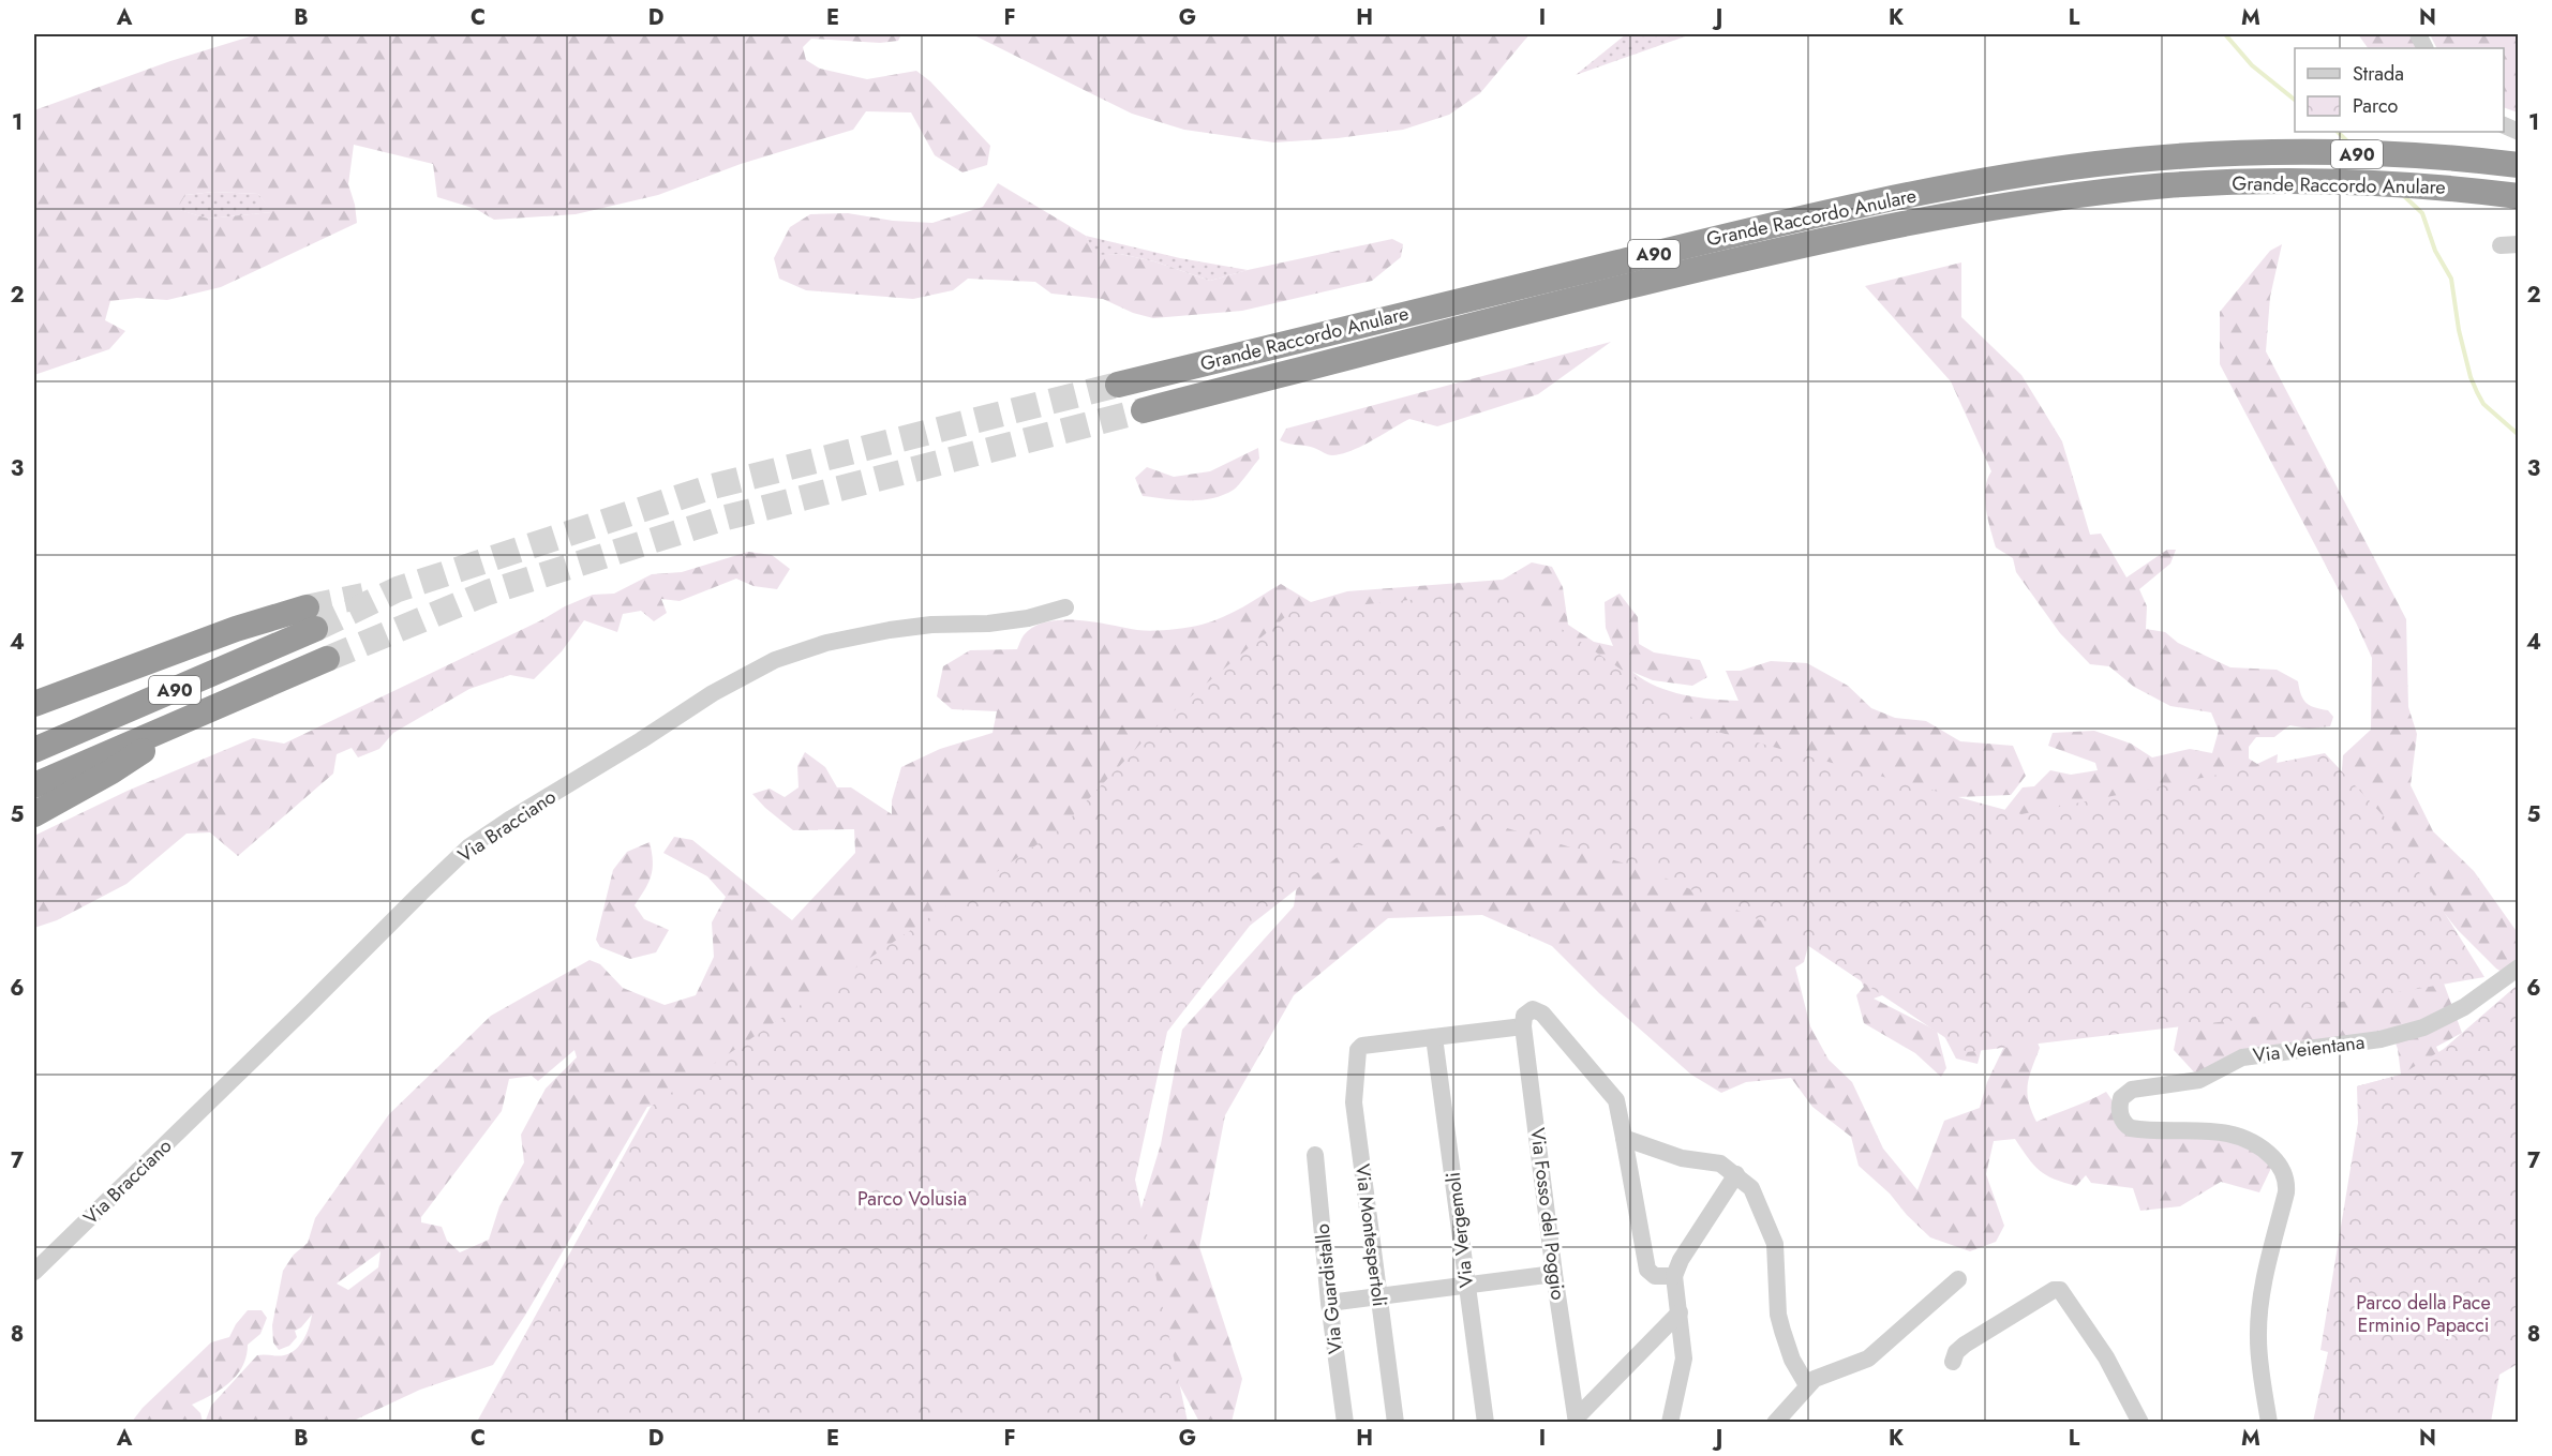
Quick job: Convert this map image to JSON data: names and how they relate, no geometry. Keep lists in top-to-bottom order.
{
  "streets": {
    "highway": ["A90", "Grande Raccordo Anulare"],
    "street": [
      "Via Bracciano",
      "Via Veientana",
      "Via Fosso del Poggio",
      "Via Vergemoli",
      "Via Montespertoli",
      "Via Guardistallo"
    ]
  },
  "crossings": [
    ["Via Vergemoli", "Via Montespertoli"]
  ],
  "parks": ["Parco Volusia", "Parco della Pace Erminio Papacci"],
  "legend": ["Strada", "Parco"],
  "grid": {
    "columns": [
      "A",
      "B",
      "C",
      "D",
      "E",
      "F",
      "G",
      "H",
      "I",
      "J",
      "K",
      "L",
      "M",
      "N"
    ],
    "rows": [
      "1",
      "2",
      "3",
      "4",
      "5",
      "6",
      "7",
      "8"
    ]
  }
}
